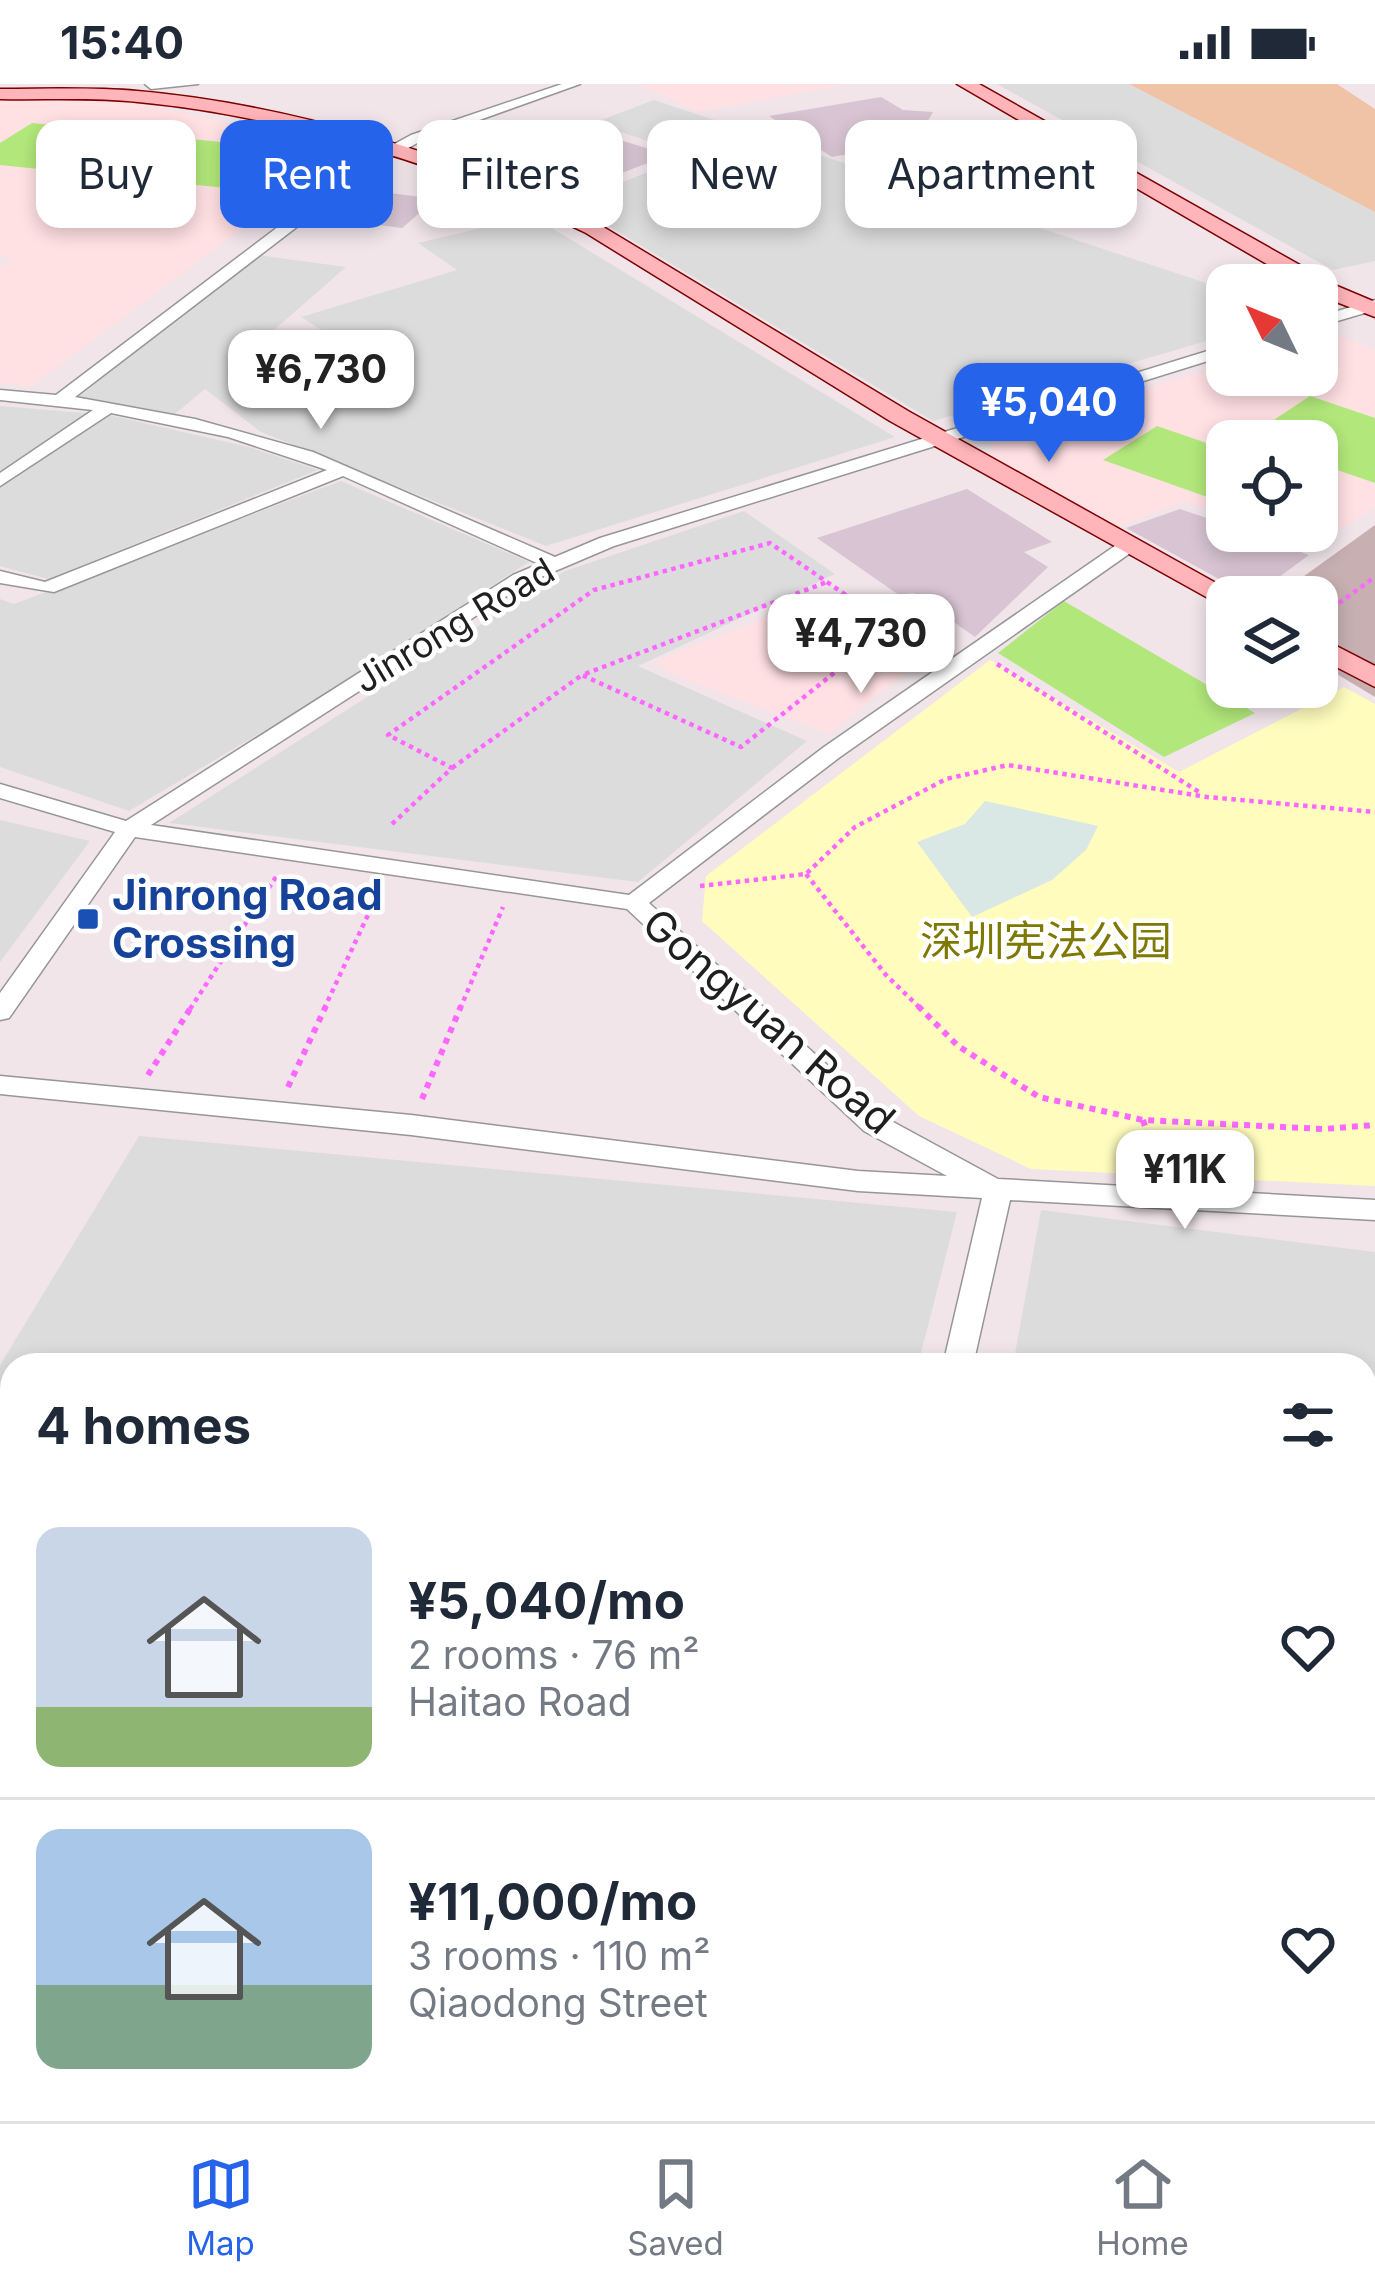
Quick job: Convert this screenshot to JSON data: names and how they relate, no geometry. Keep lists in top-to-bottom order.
{
  "streets": {
    "street": ["Jinrong Road", "Gongyuan Road"]
  },
  "crossings": [
    ["Jinrong Road", "Gongyuan Road"]
  ],
  "parks": ["深圳宪法公园"],
  "places": {
    "transit": ["Jinrong Road Crossing"]
  },
  "north": "top left",
  "page": {
    "status": "15:40",
    "chip": [
      "Buy",
      "Rent",
      "Filters",
      "New",
      "Apartment"
    ],
    "price": [
      "¥6,730",
      "¥5,040",
      "¥4,730",
      "¥11K"
    ],
    "heading": "4 homes",
    "list": [
      {
        "name": "¥5,040/mo",
        "note": "2 rooms · 76 m² · Haitao Road"
      },
      {
        "name": "¥11,000/mo",
        "note": "3 rooms · 110 m² · Qiaodong Street"
      }
    ],
    "tabs": ["Map", "Saved", "Home"]
  }
}
